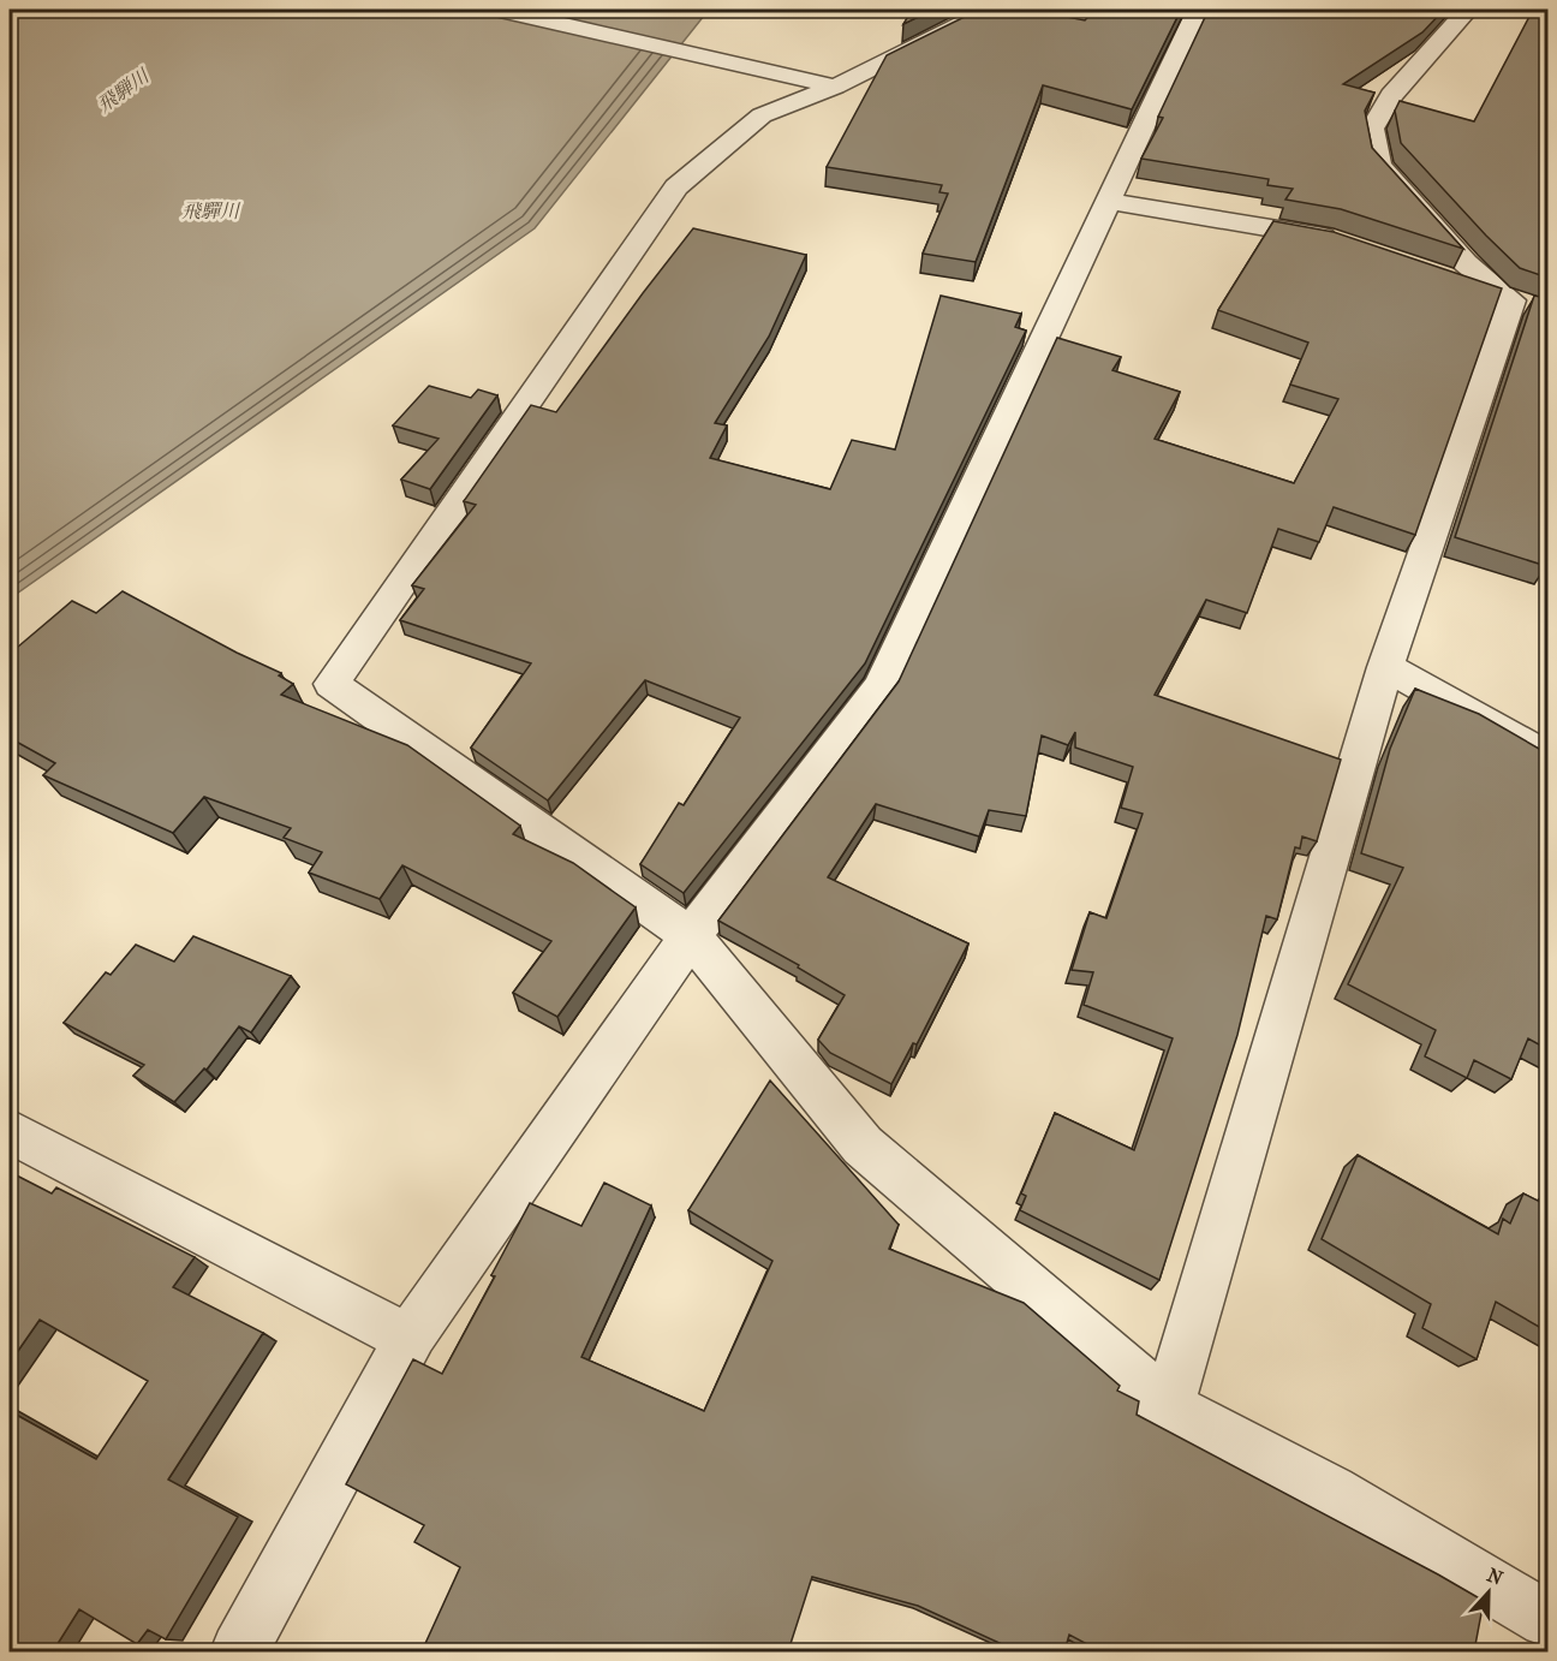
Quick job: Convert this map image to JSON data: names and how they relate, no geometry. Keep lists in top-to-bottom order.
{
  "water": ["飛騨川", "飛驒川"],
  "north": "top"
}
